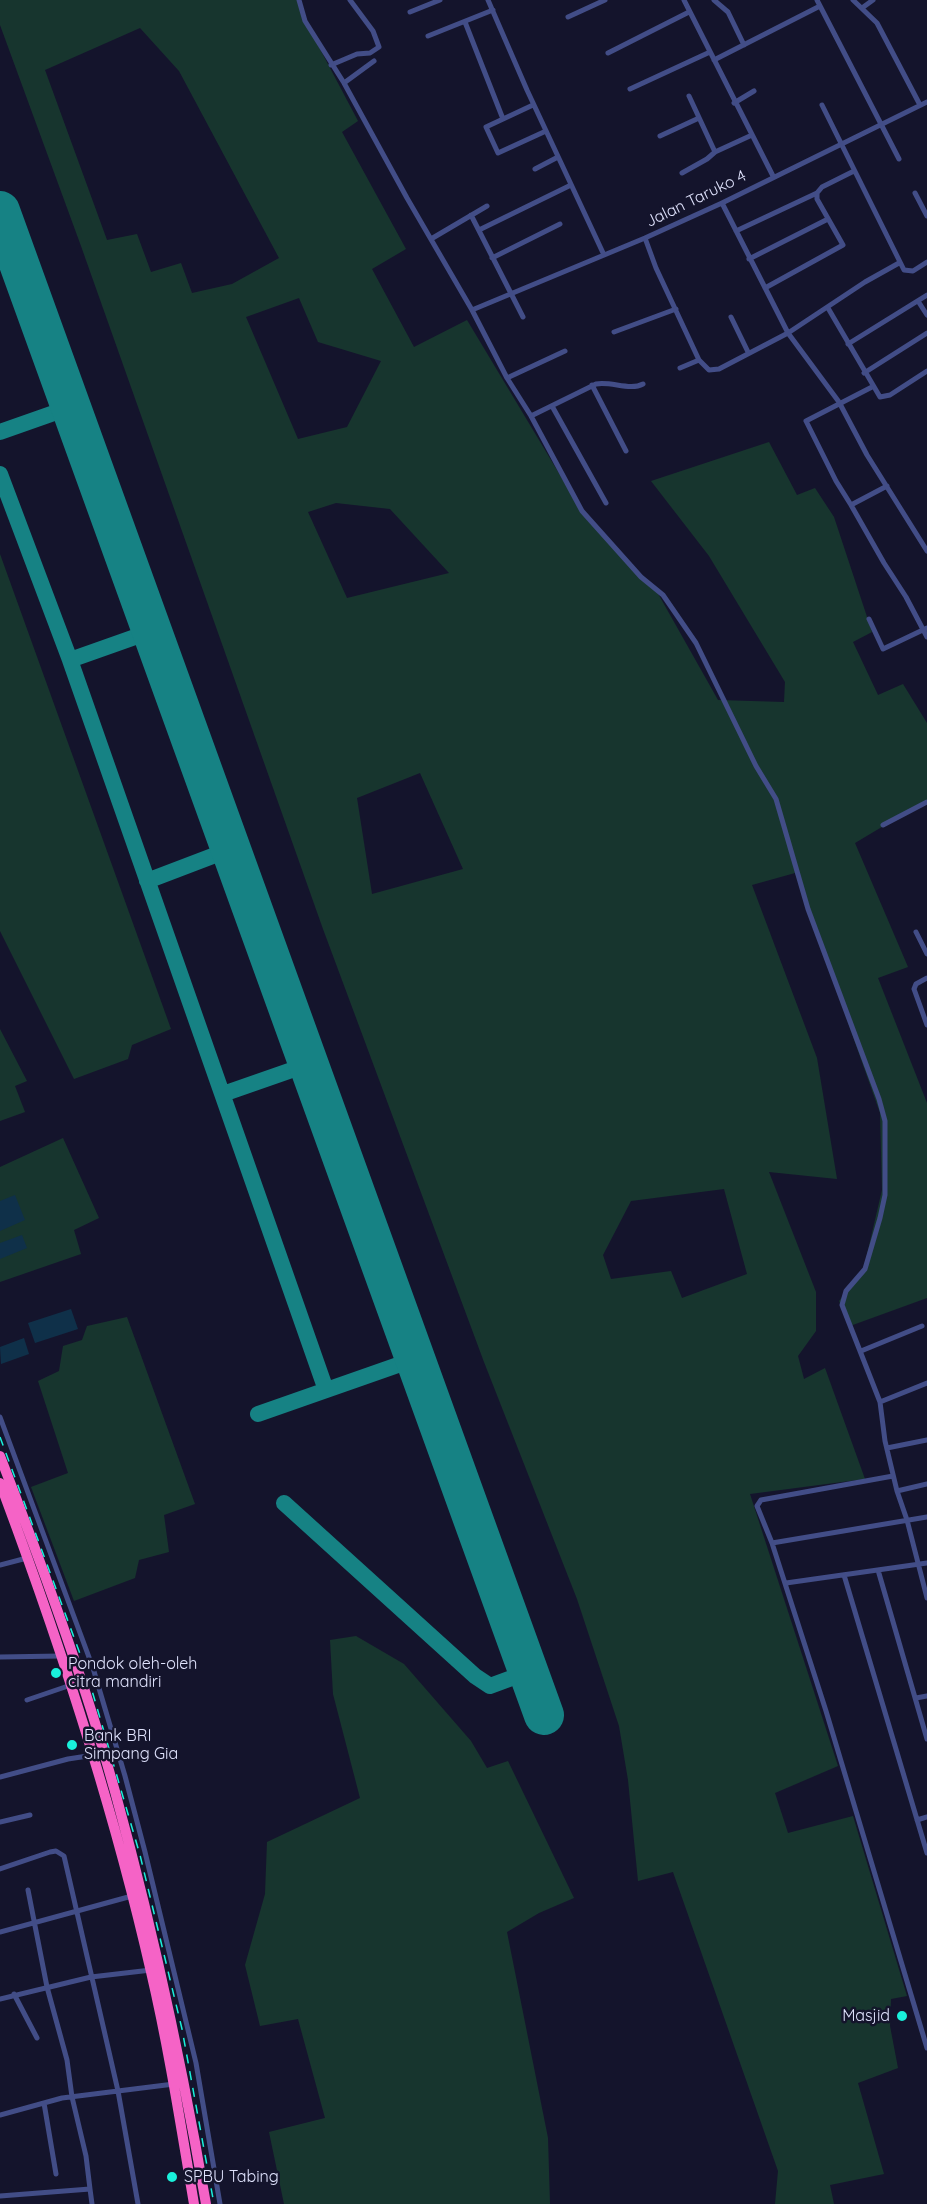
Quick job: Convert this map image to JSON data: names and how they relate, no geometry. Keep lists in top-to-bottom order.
{
  "streets": {
    "street": ["Jalan Taruko 4"]
  },
  "places": [
    "Pondok oleh-oleh citra mandiri",
    "Bank BRI Simpang Gia",
    "Masjid",
    "SPBU Tabing"
  ]
}
